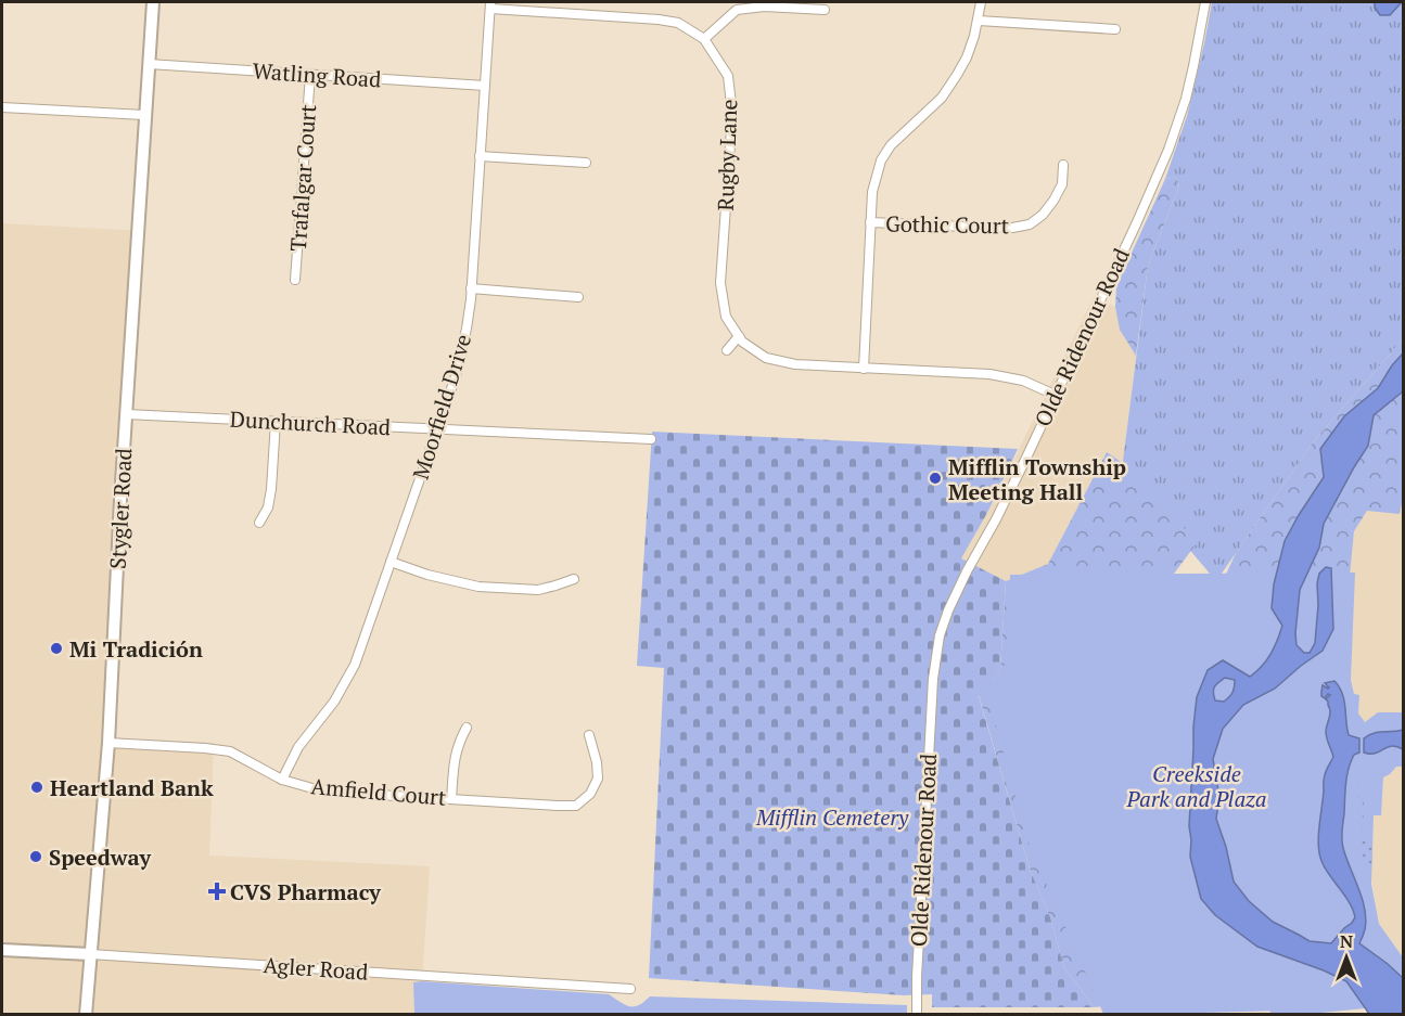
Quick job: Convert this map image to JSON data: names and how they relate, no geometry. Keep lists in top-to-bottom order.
{
  "streets": {
    "main road": ["Stygler Road", "Agler Road"],
    "street": [
      "Watling Road",
      "Rugby Lane",
      "Trafalgar Court",
      "Gothic Court",
      "Olde Ridenour Road",
      "Moorfield Drive",
      "Dunchurch Road",
      "Amfield Court"
    ]
  },
  "crossings": [
    ["Watling Road", "Trafalgar Court"],
    ["Watling Road", "Moorfield Drive"],
    ["Watling Road", "Stygler Road"],
    ["Rugby Lane", "Olde Ridenour Road"],
    ["Rugby Lane", "Moorfield Drive"],
    ["Moorfield Drive", "Dunchurch Road"],
    ["Moorfield Drive", "Amfield Court"],
    ["Dunchurch Road", "Stygler Road"],
    ["Stygler Road", "Amfield Court"],
    ["Stygler Road", "Agler Road"]
  ],
  "parks": ["Creekside Park and Plaza", "Mifflin Cemetery"],
  "places": {
    "other": [
      "Mifflin Township Meeting Hall",
      "Mi Tradición",
      "Heartland Bank",
      "Speedway"
    ],
    "health": ["CVS Pharmacy"]
  },
  "north": "top"
}
